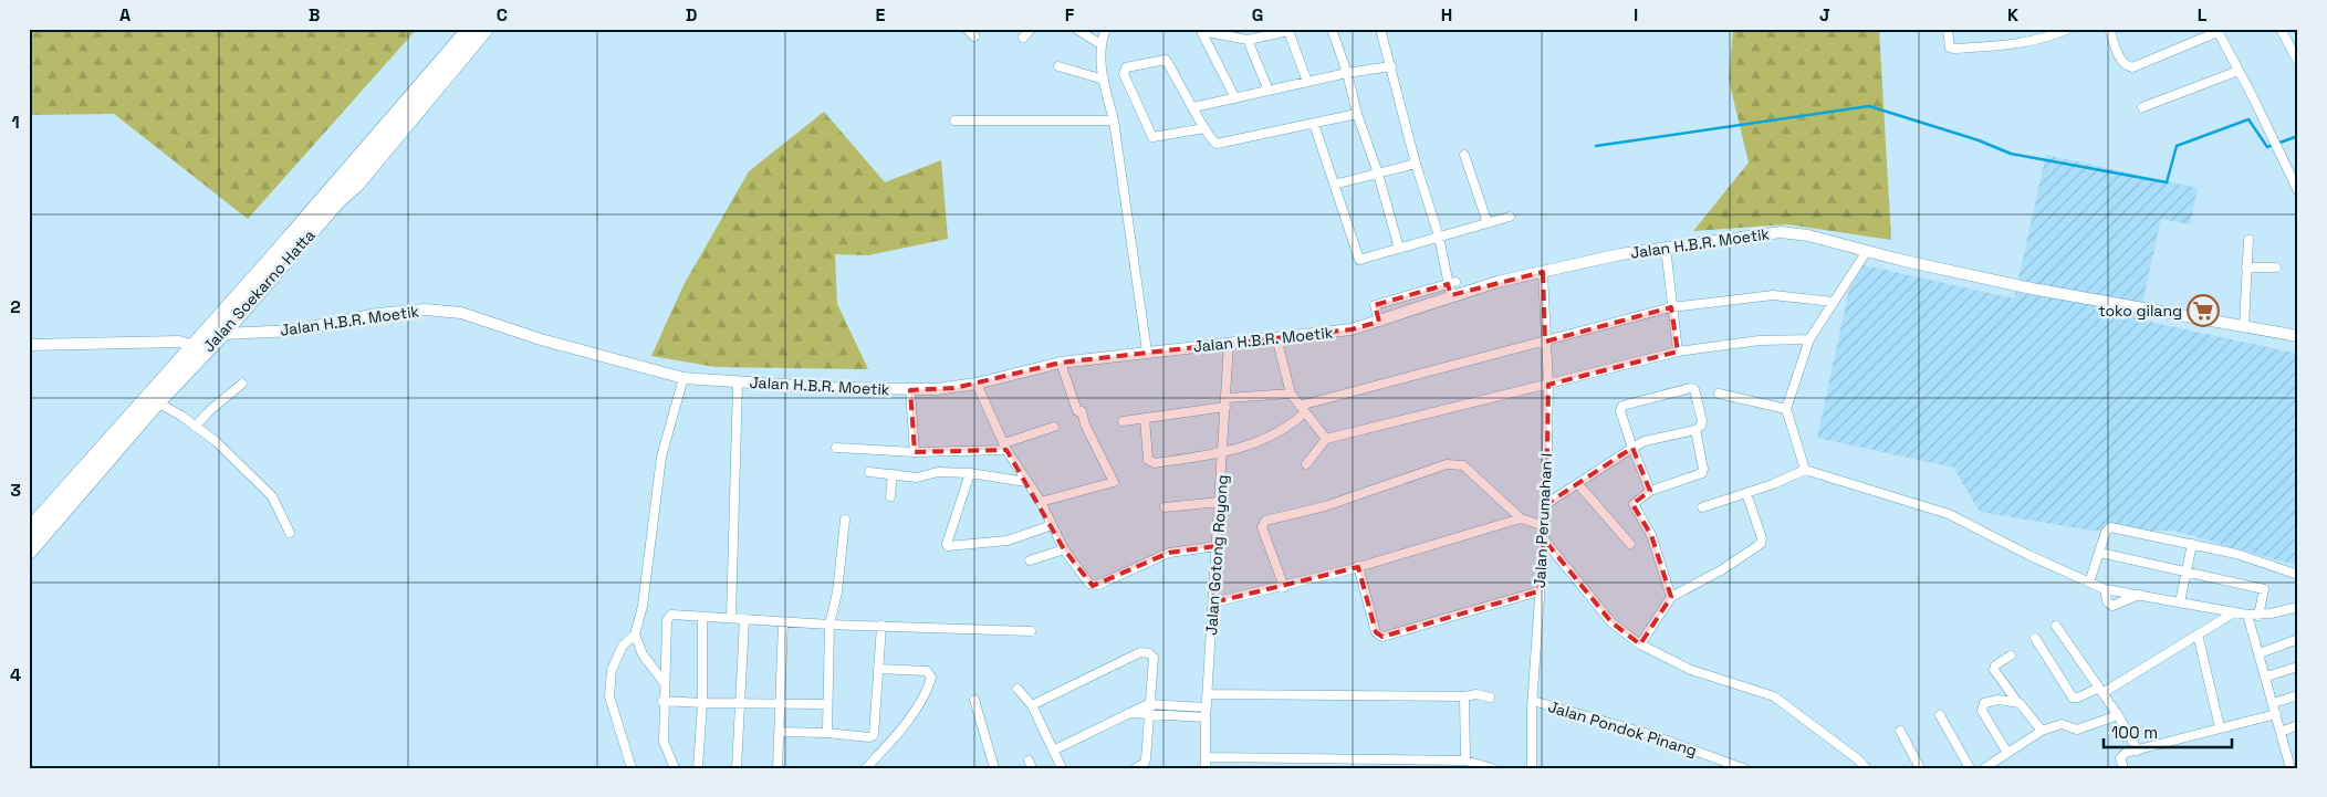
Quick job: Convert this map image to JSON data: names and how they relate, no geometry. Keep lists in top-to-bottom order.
{
  "streets": {
    "highway": ["Jalan Soekarno Hatta"],
    "street": [
      "Jalan H.B.R. Moetik",
      "Jalan Perumahan I",
      "Jalan Gotong Royong",
      "Jalan Pondok Pinang"
    ]
  },
  "crossings": [
    ["Jalan H.B.R. Moetik", "Jalan Soekarno Hatta"],
    ["Jalan H.B.R. Moetik", "Jalan Perumahan I"],
    ["Jalan H.B.R. Moetik", "Jalan Gotong Royong"],
    ["Jalan Perumahan I", "Jalan Pondok Pinang"]
  ],
  "places": {
    "supermarket": ["toko gilang"]
  },
  "scale_bar": "100 m",
  "grid": {
    "columns": [
      "A",
      "B",
      "C",
      "D",
      "E",
      "F",
      "G",
      "H",
      "I",
      "J",
      "K",
      "L"
    ],
    "rows": [
      "1",
      "2",
      "3",
      "4"
    ]
  }
}
